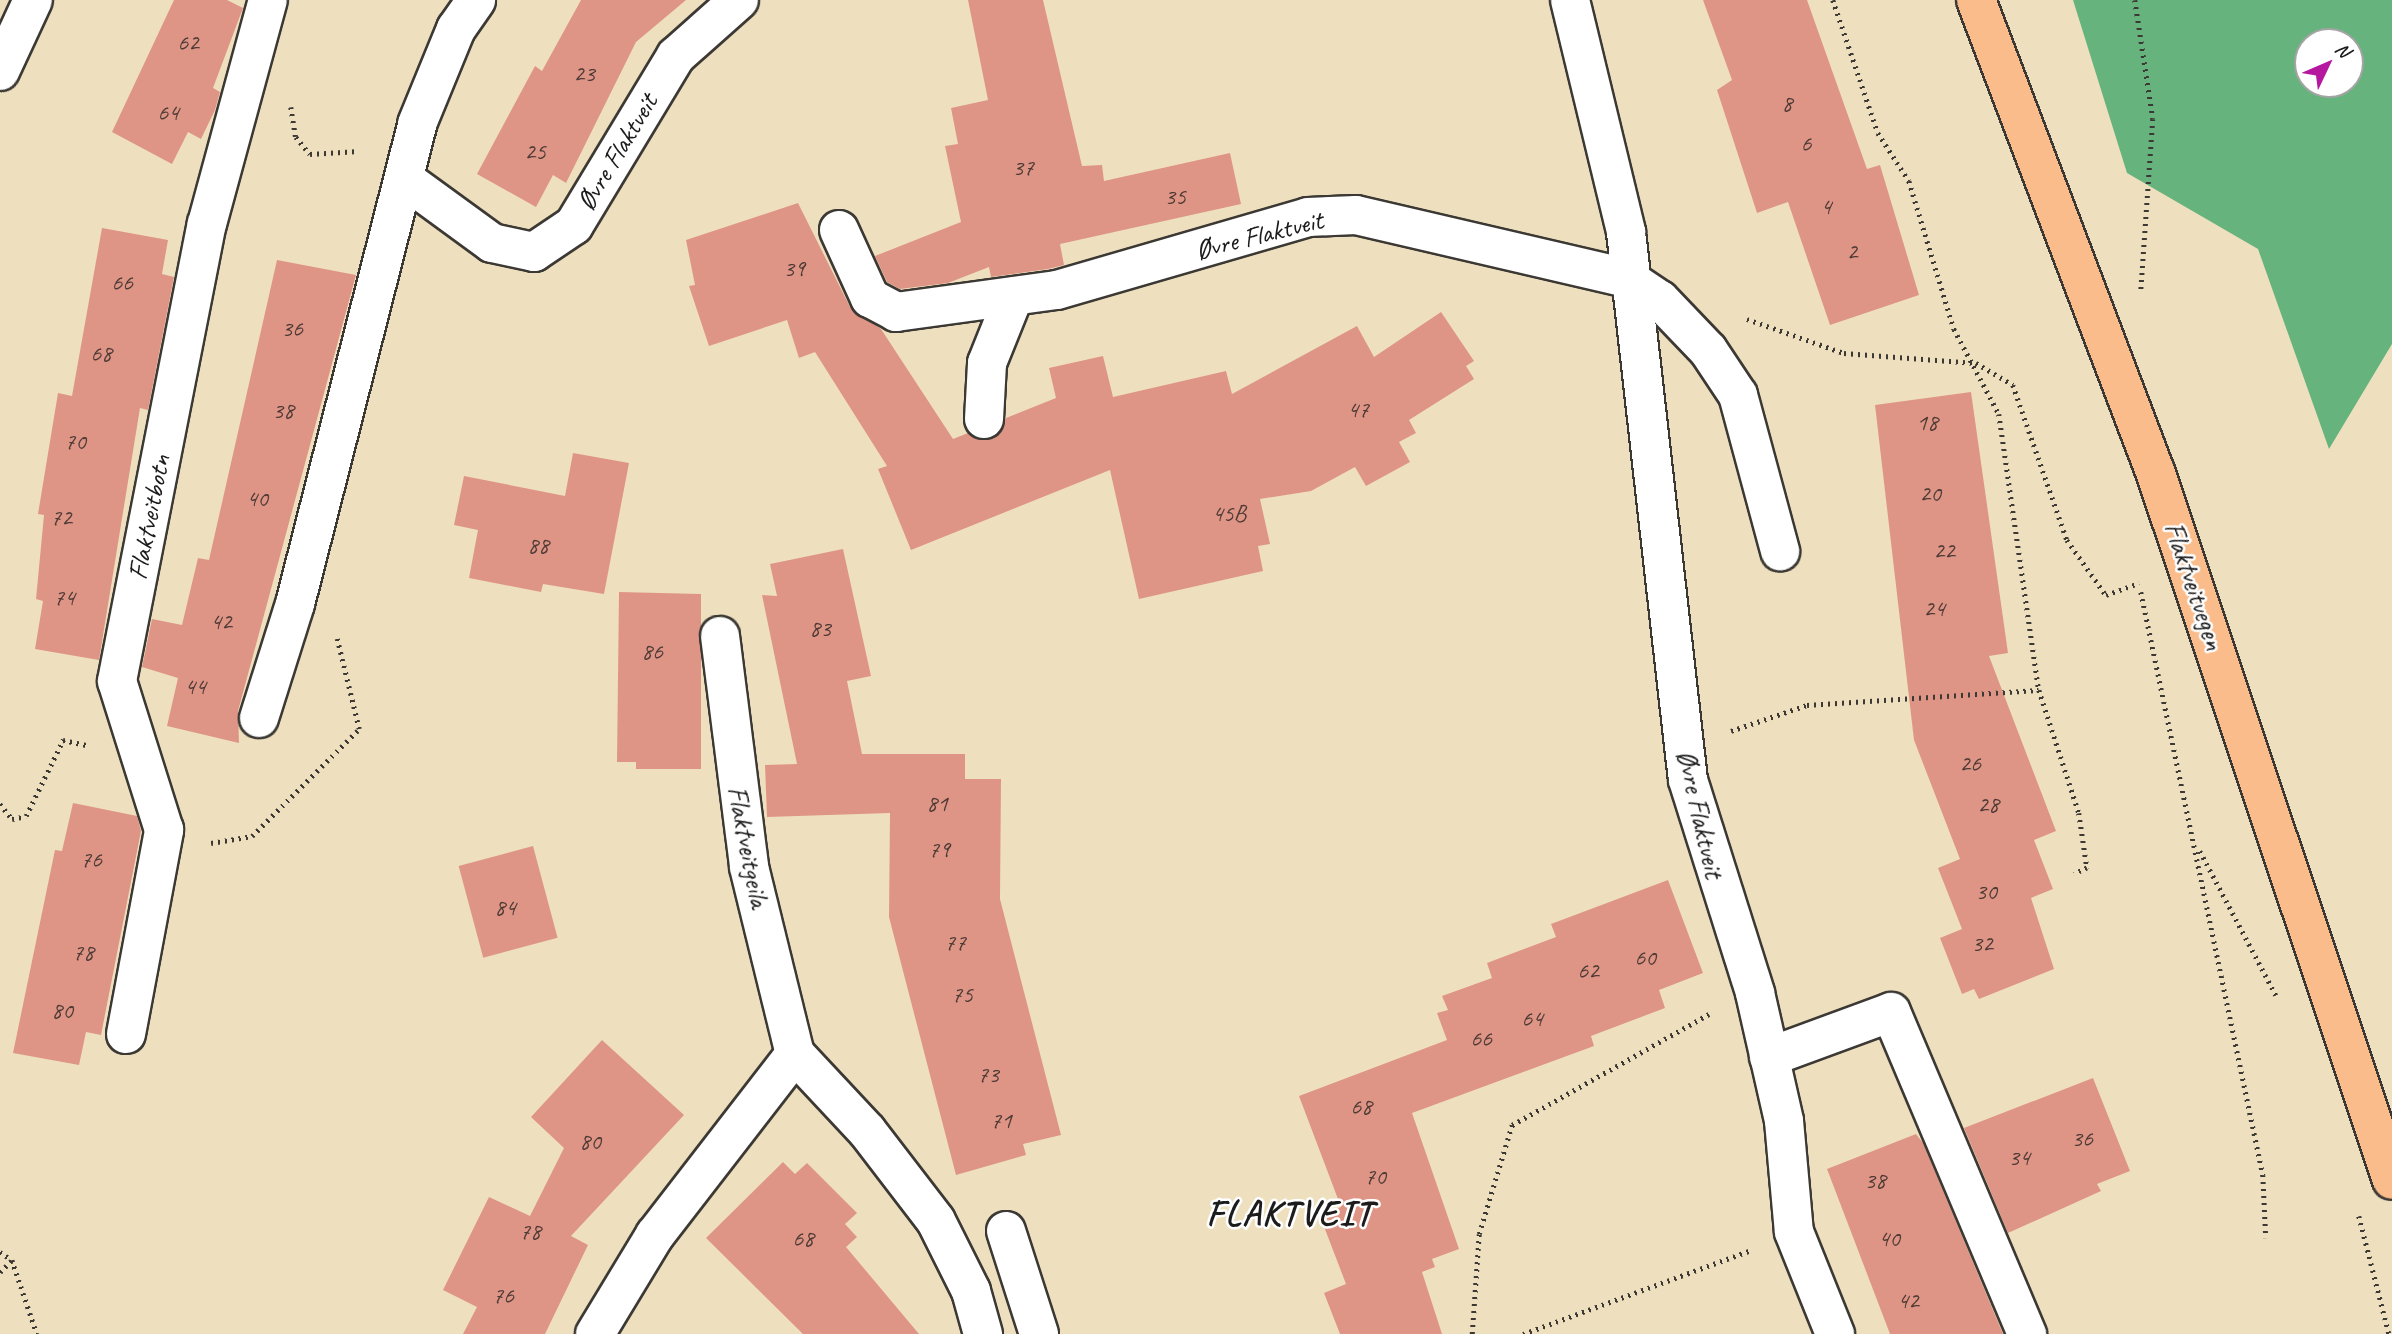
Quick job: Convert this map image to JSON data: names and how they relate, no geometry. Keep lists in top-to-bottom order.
{
  "streets": {
    "main road": ["Flaktveitvegen"],
    "street": ["Øvre Flaktveit", "Flaktveitbotn", "Flaktveitgeila"]
  },
  "districts": ["FLAKTVEIT"],
  "house_numbers": [
    "62",
    "23",
    "8",
    "64",
    "6",
    "25",
    "37",
    "35",
    "4",
    "2",
    "39",
    "66",
    "36",
    "68",
    "47",
    "38",
    "18",
    "70",
    "20",
    "40",
    "45B",
    "72",
    "88",
    "22",
    "74",
    "24",
    "42",
    "83",
    "86",
    "44",
    "26",
    "81",
    "28",
    "79",
    "76",
    "30",
    "84",
    "77",
    "32",
    "78",
    "60",
    "62",
    "75",
    "80",
    "64",
    "66",
    "73",
    "68",
    "71",
    "36",
    "80",
    "34",
    "70",
    "38",
    "78",
    "68",
    "40",
    "76",
    "42"
  ],
  "north": "top right"
}
